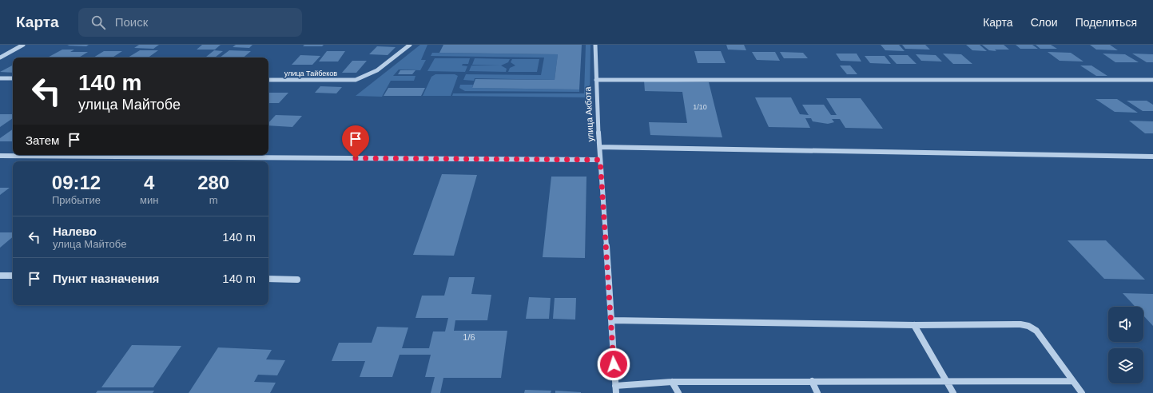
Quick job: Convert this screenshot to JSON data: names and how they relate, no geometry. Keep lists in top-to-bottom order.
{
  "streets": {
    "street": ["улица Тайбеков", "улица Акбота"]
  },
  "house_numbers": ["1/10", "1/6"],
  "page": {
    "header": "Карта",
    "search": "Поиск",
    "nav": ["Карта", "Слои", "Поделиться"],
    "turn": ["140 m", "улица Майтобе"],
    "then": "Затем",
    "eta": [
      "09:12",
      "Прибытие",
      "4",
      "мин",
      "280",
      "m"
    ],
    "list": [
      {
        "name": "Налево",
        "note": "улица Майтобе",
        "value": "140 m"
      },
      {
        "name": "Пункт назначения",
        "value": "140 m"
      }
    ]
  }
}
